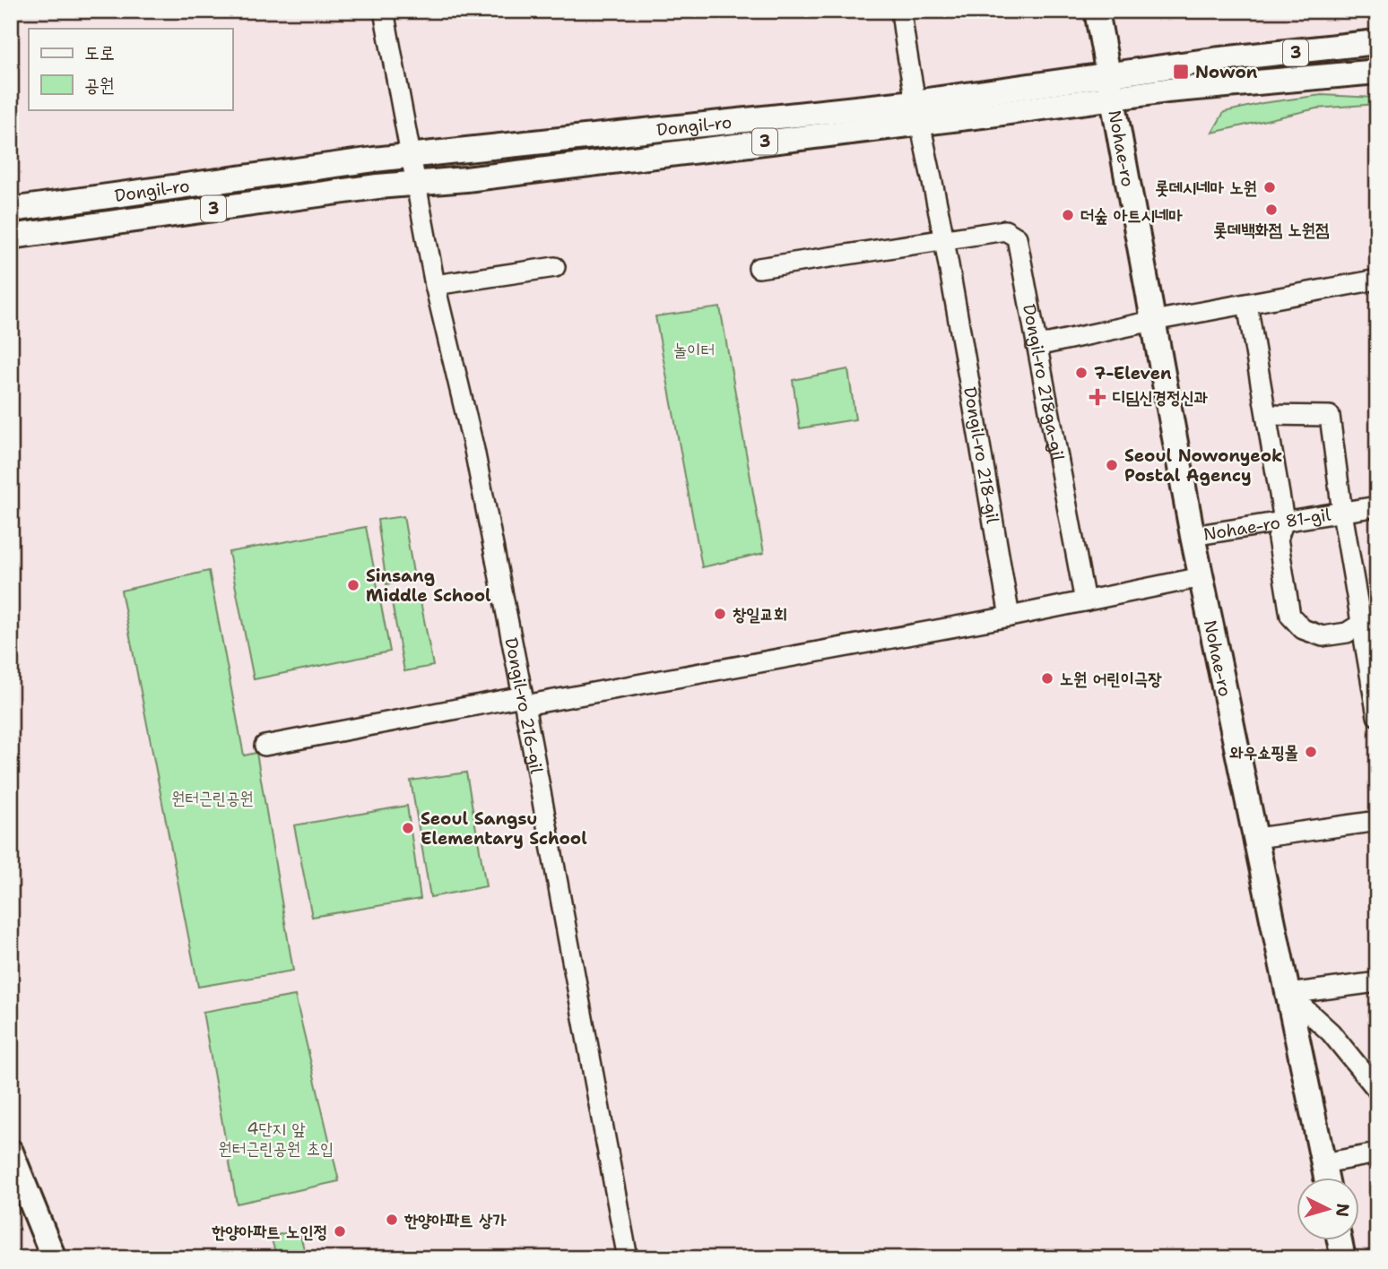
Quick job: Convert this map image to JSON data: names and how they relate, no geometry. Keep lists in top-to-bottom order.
{
  "streets": {
    "main road": ["3", "Dongil-ro", "Nohae-ro"],
    "street": [
      "Dongil-ro 218ga-gil",
      "Dongil-ro 218-gil",
      "Nohae-ro 81-gil",
      "Dongil-ro 216-gil"
    ]
  },
  "crossings": [
    ["Dongil-ro", "Nohae-ro"],
    ["Dongil-ro", "Dongil-ro 218-gil"],
    ["Dongil-ro", "Dongil-ro 216-gil"],
    ["Nohae-ro", "Nohae-ro 81-gil"],
    ["Dongil-ro 218ga-gil", "Dongil-ro 218-gil"]
  ],
  "parks": ["놀이터", "원터근린공원", "4단지 앞 원터근린공원 초입"],
  "places": {
    "transit": ["Nowon"],
    "other": [
      "롯데시네마 노원",
      "롯데백화점 노원점",
      "더숲 아트시네마",
      "7-Eleven",
      "Seoul Nowonyeok Postal Agency",
      "Sinsang Middle School",
      "창일교회",
      "노원 어린이극장",
      "와우쇼핑몰",
      "Seoul Sangsu Elementary School",
      "한양아파트 상가",
      "한양아파트 노인정"
    ],
    "health": ["디딤신경정신과"]
  },
  "legend": ["도로", "공원"],
  "north": "right"
}
